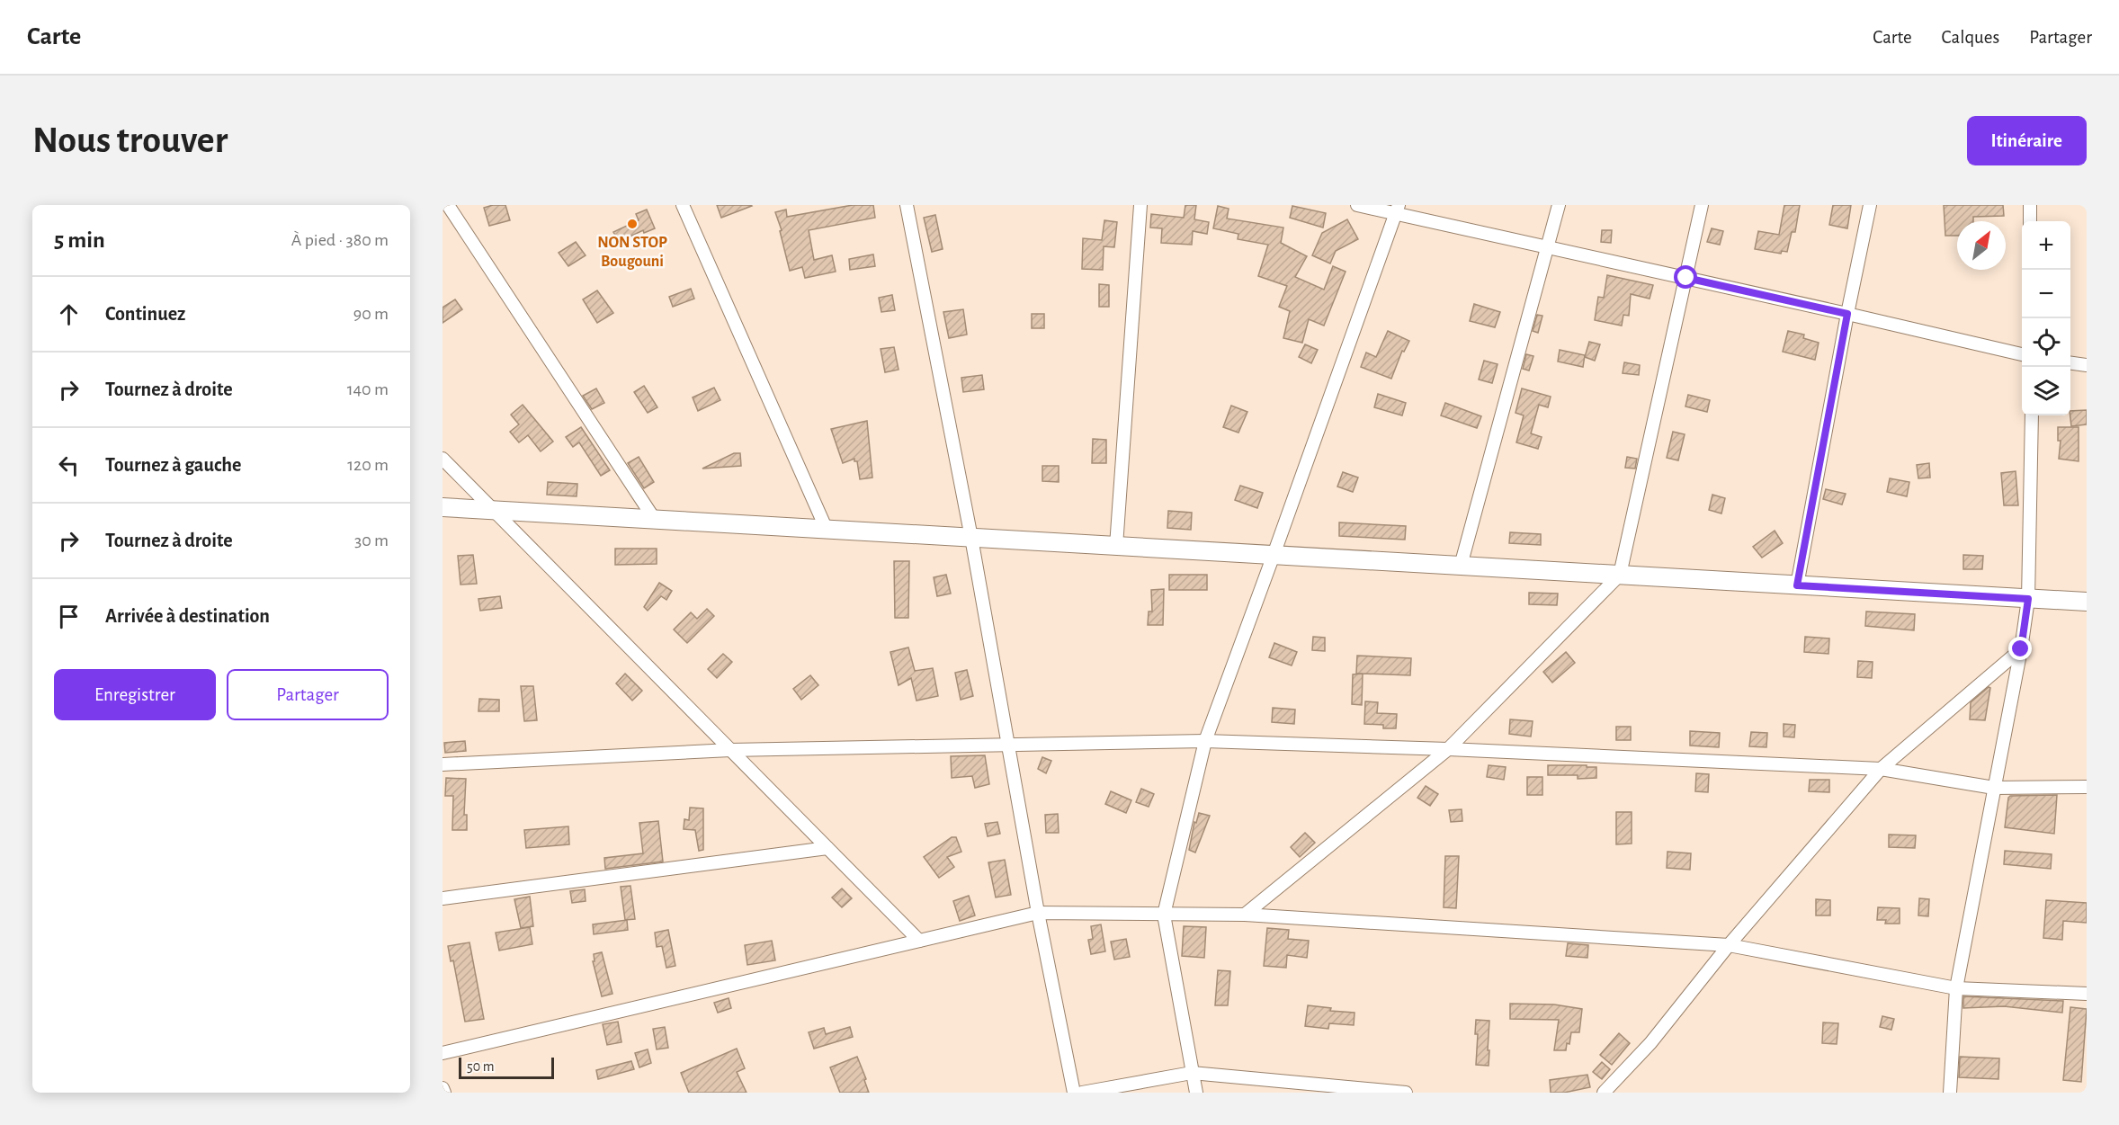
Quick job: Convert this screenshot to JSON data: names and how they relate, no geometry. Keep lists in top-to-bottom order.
{
  "places": ["NON STOP Bougouni"],
  "scale_bar": "50 m",
  "north": "top right",
  "page": {
    "header": "Carte",
    "nav": ["Carte", "Calques", "Partager"],
    "buttons": [
      "Itinéraire",
      ["Enregistrer", "Partager"]
    ],
    "title": "Nous trouver",
    "heading": ["5 min", "À pied · 380 m"],
    "map_buttons": ["+", "−"],
    "list": [
      ["Continuez", "90 m"],
      ["Tournez à droite", "140 m"],
      ["Tournez à gauche", "120 m"],
      ["Tournez à droite", "30 m"],
      "Arrivée à destination"
    ],
    "scale": "50 m"
  }
}
